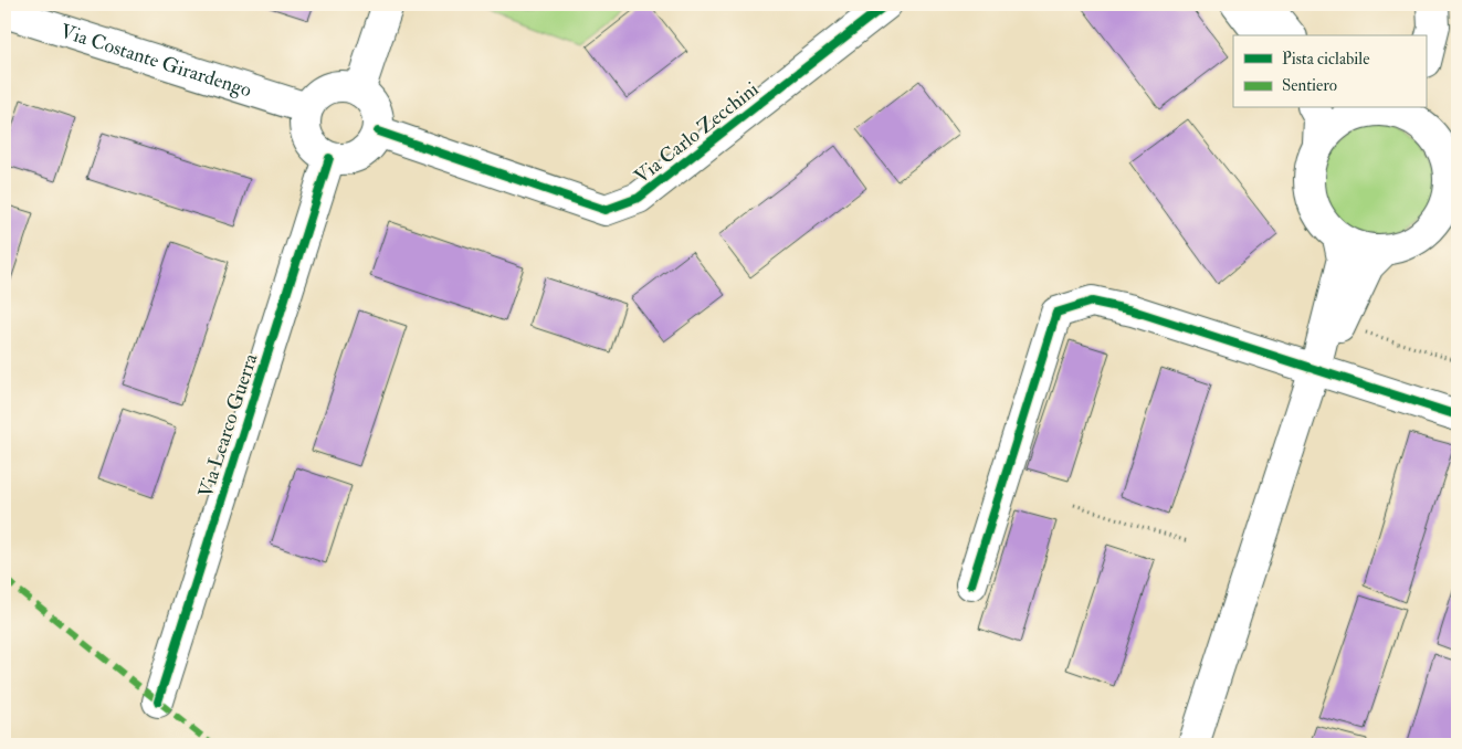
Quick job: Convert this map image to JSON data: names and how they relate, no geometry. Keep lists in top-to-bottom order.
{
  "streets": {
    "street": ["Via Costante Girardengo", "Via Carlo Zecchini", "Via Learco Guerra"]
  },
  "crossings": [
    ["Via Costante Girardengo", "Via Carlo Zecchini"],
    ["Via Costante Girardengo", "Via Learco Guerra"],
    ["Via Carlo Zecchini", "Via Learco Guerra"]
  ],
  "legend": ["Pista ciclabile", "Sentiero"]
}
